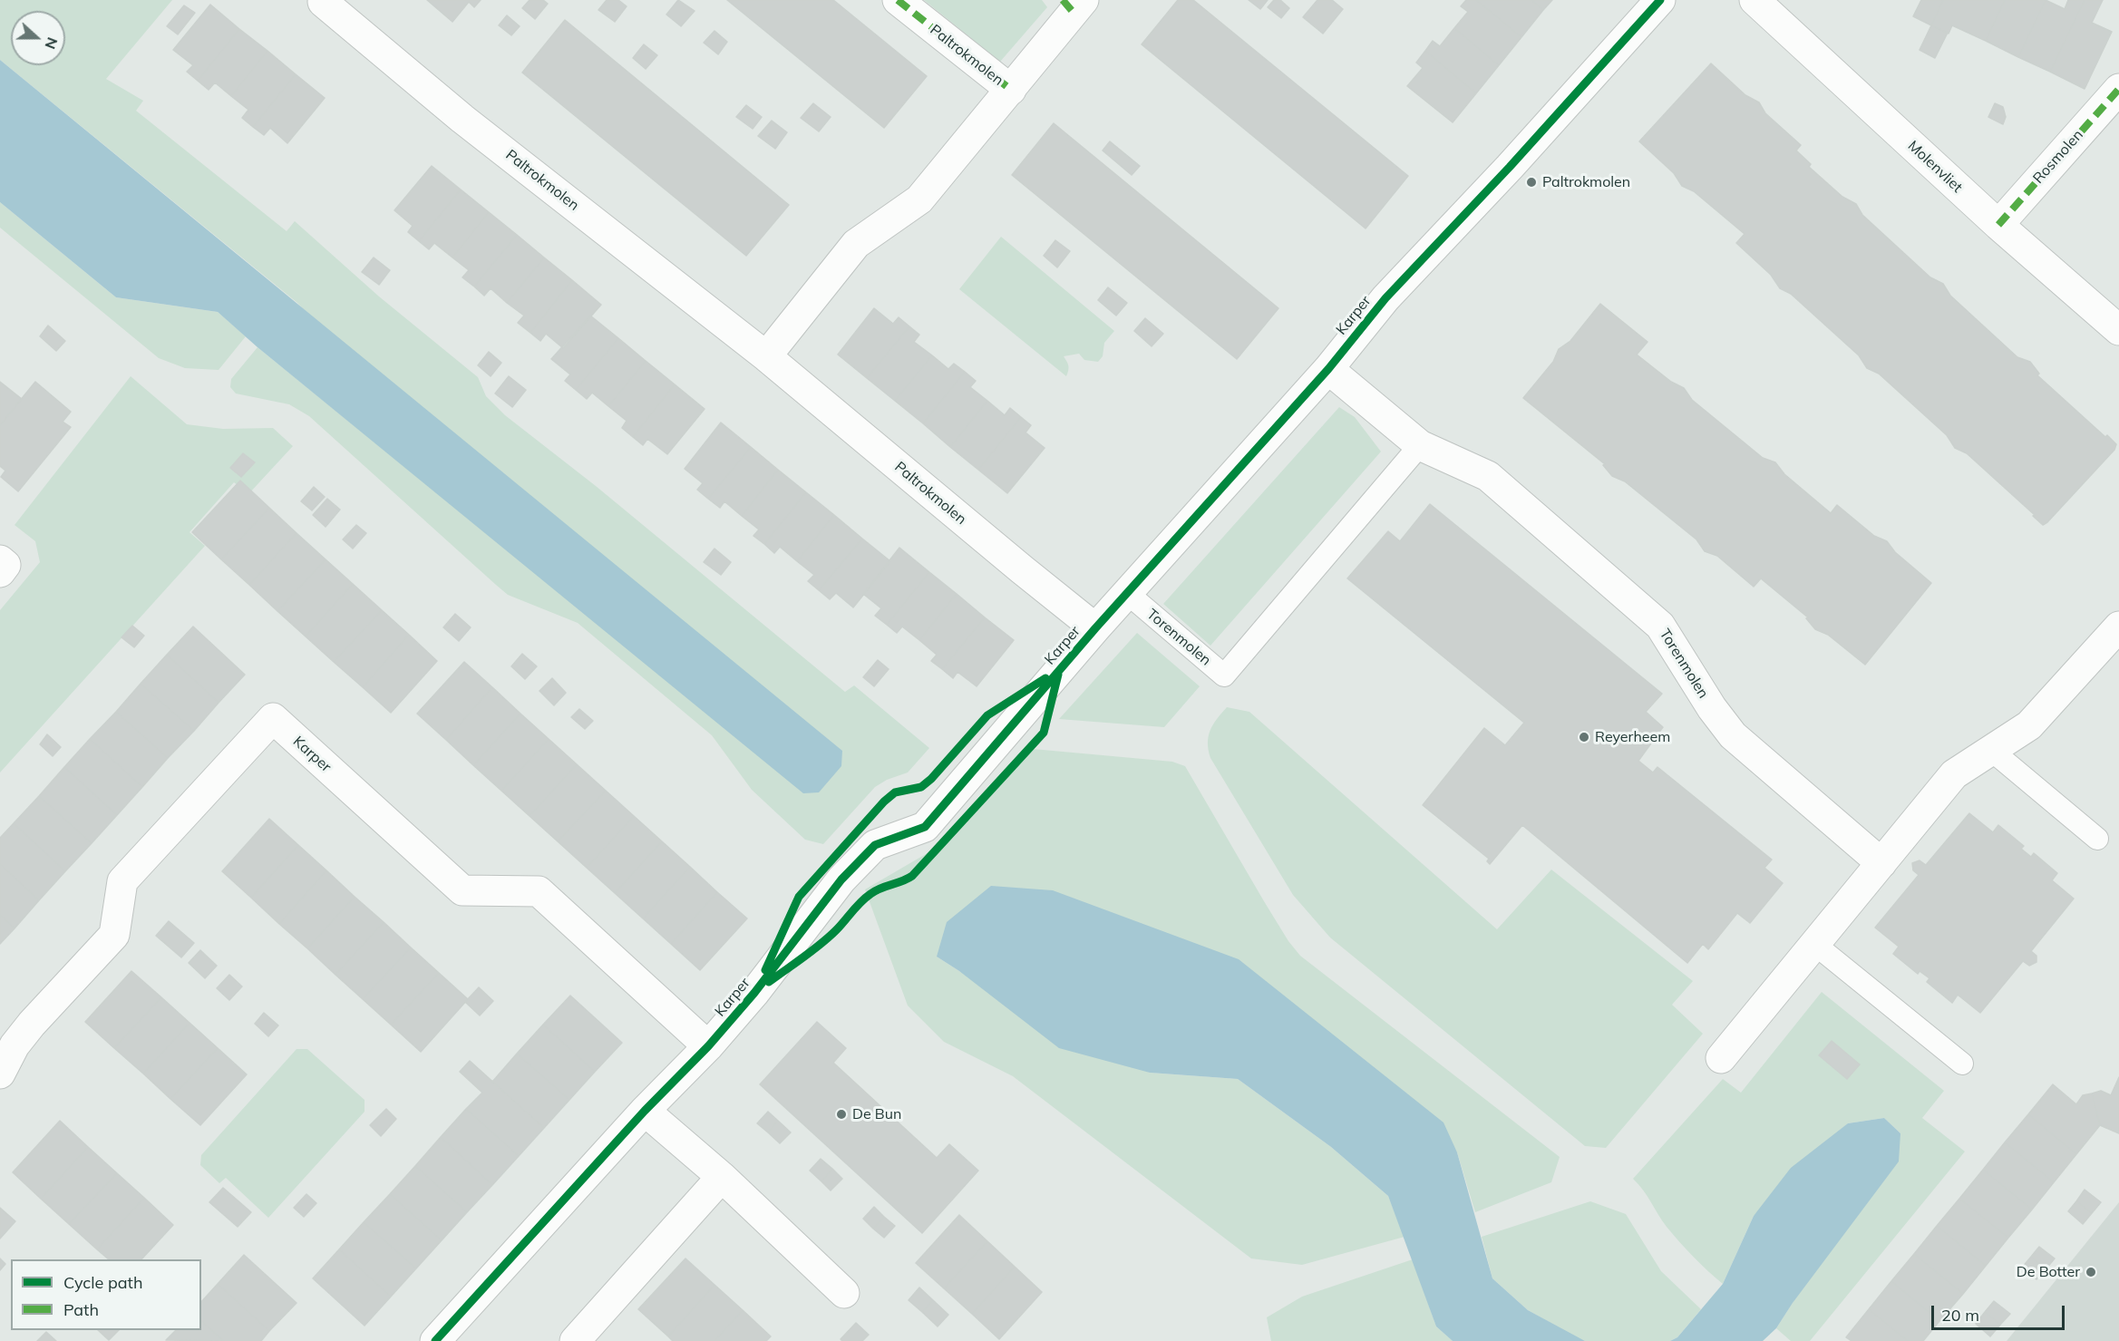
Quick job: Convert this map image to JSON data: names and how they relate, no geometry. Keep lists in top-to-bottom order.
{
  "streets": {
    "street": [
      "Paltrokmolen",
      "Rosmolen",
      "Molenvliet",
      "Karper",
      "Torenmolen"
    ]
  },
  "crossings": [
    ["Paltrokmolen", "Karper"],
    ["Rosmolen", "Molenvliet"],
    ["Karper", "Torenmolen"]
  ],
  "places": [
    "Paltrokmolen",
    "Reyerheem",
    "De Bun",
    "De Botter"
  ],
  "legend": ["Cycle path", "Path"],
  "scale_bar": "20 m",
  "north": "right"
}
